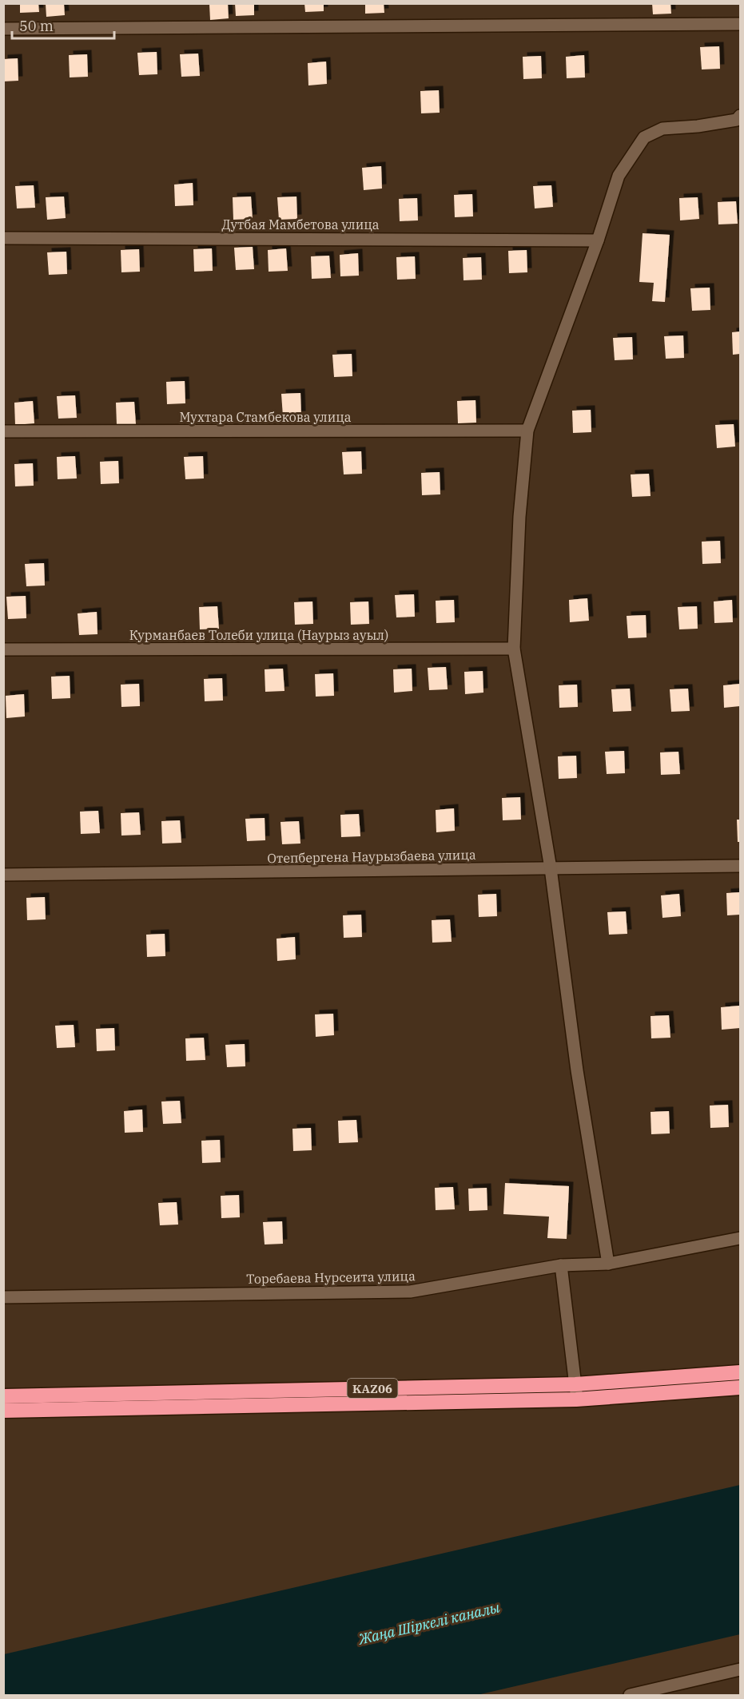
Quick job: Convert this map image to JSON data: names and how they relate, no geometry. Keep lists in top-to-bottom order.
{
  "streets": {
    "highway": ["KАZ06"],
    "street": [
      "Дутбая Мамбетова улица",
      "Мухтара Стамбекова улица",
      "Курманбаев Толеби улица (Наурыз ауыл)",
      "Отепбергена Наурызбаева улица",
      "Торебаева Нурсеита улица"
    ]
  },
  "water": ["Жаңа Шіркелі каналы"],
  "scale_bar": "50 m"
}
